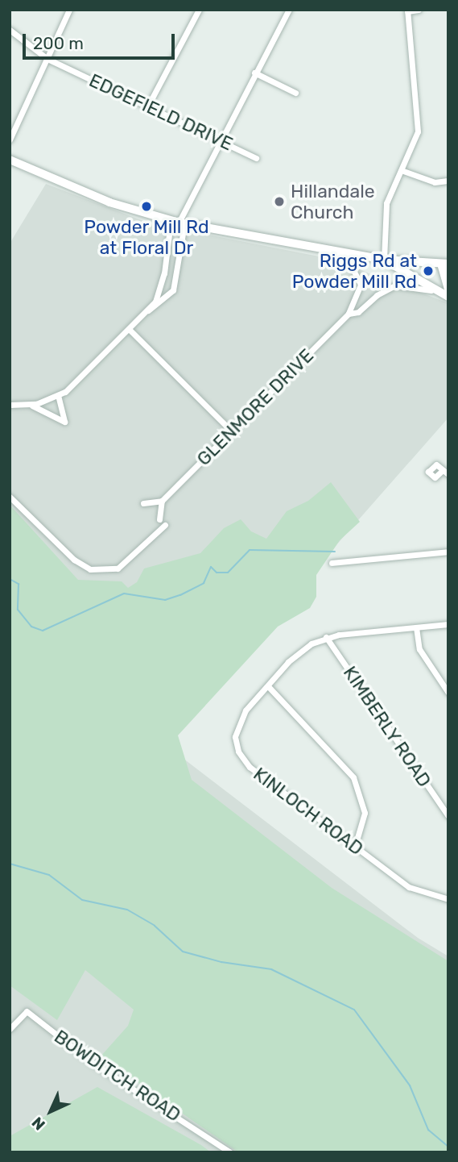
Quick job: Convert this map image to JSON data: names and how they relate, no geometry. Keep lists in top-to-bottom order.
{
  "streets": {
    "street": [
      "EDGEFIELD DRIVE",
      "GLENMORE DRIVE",
      "KIMBERLY ROAD",
      "KINLOCH ROAD",
      "BOWDITCH ROAD"
    ]
  },
  "crossings": [
    ["KIMBERLY ROAD", "KINLOCH ROAD"]
  ],
  "places": ["Hillandale Church", "Powder Mill Rd at Floral Dr", "Riggs Rd at Powder Mill Rd"],
  "scale_bar": "200 m",
  "north": "bottom left"
}
